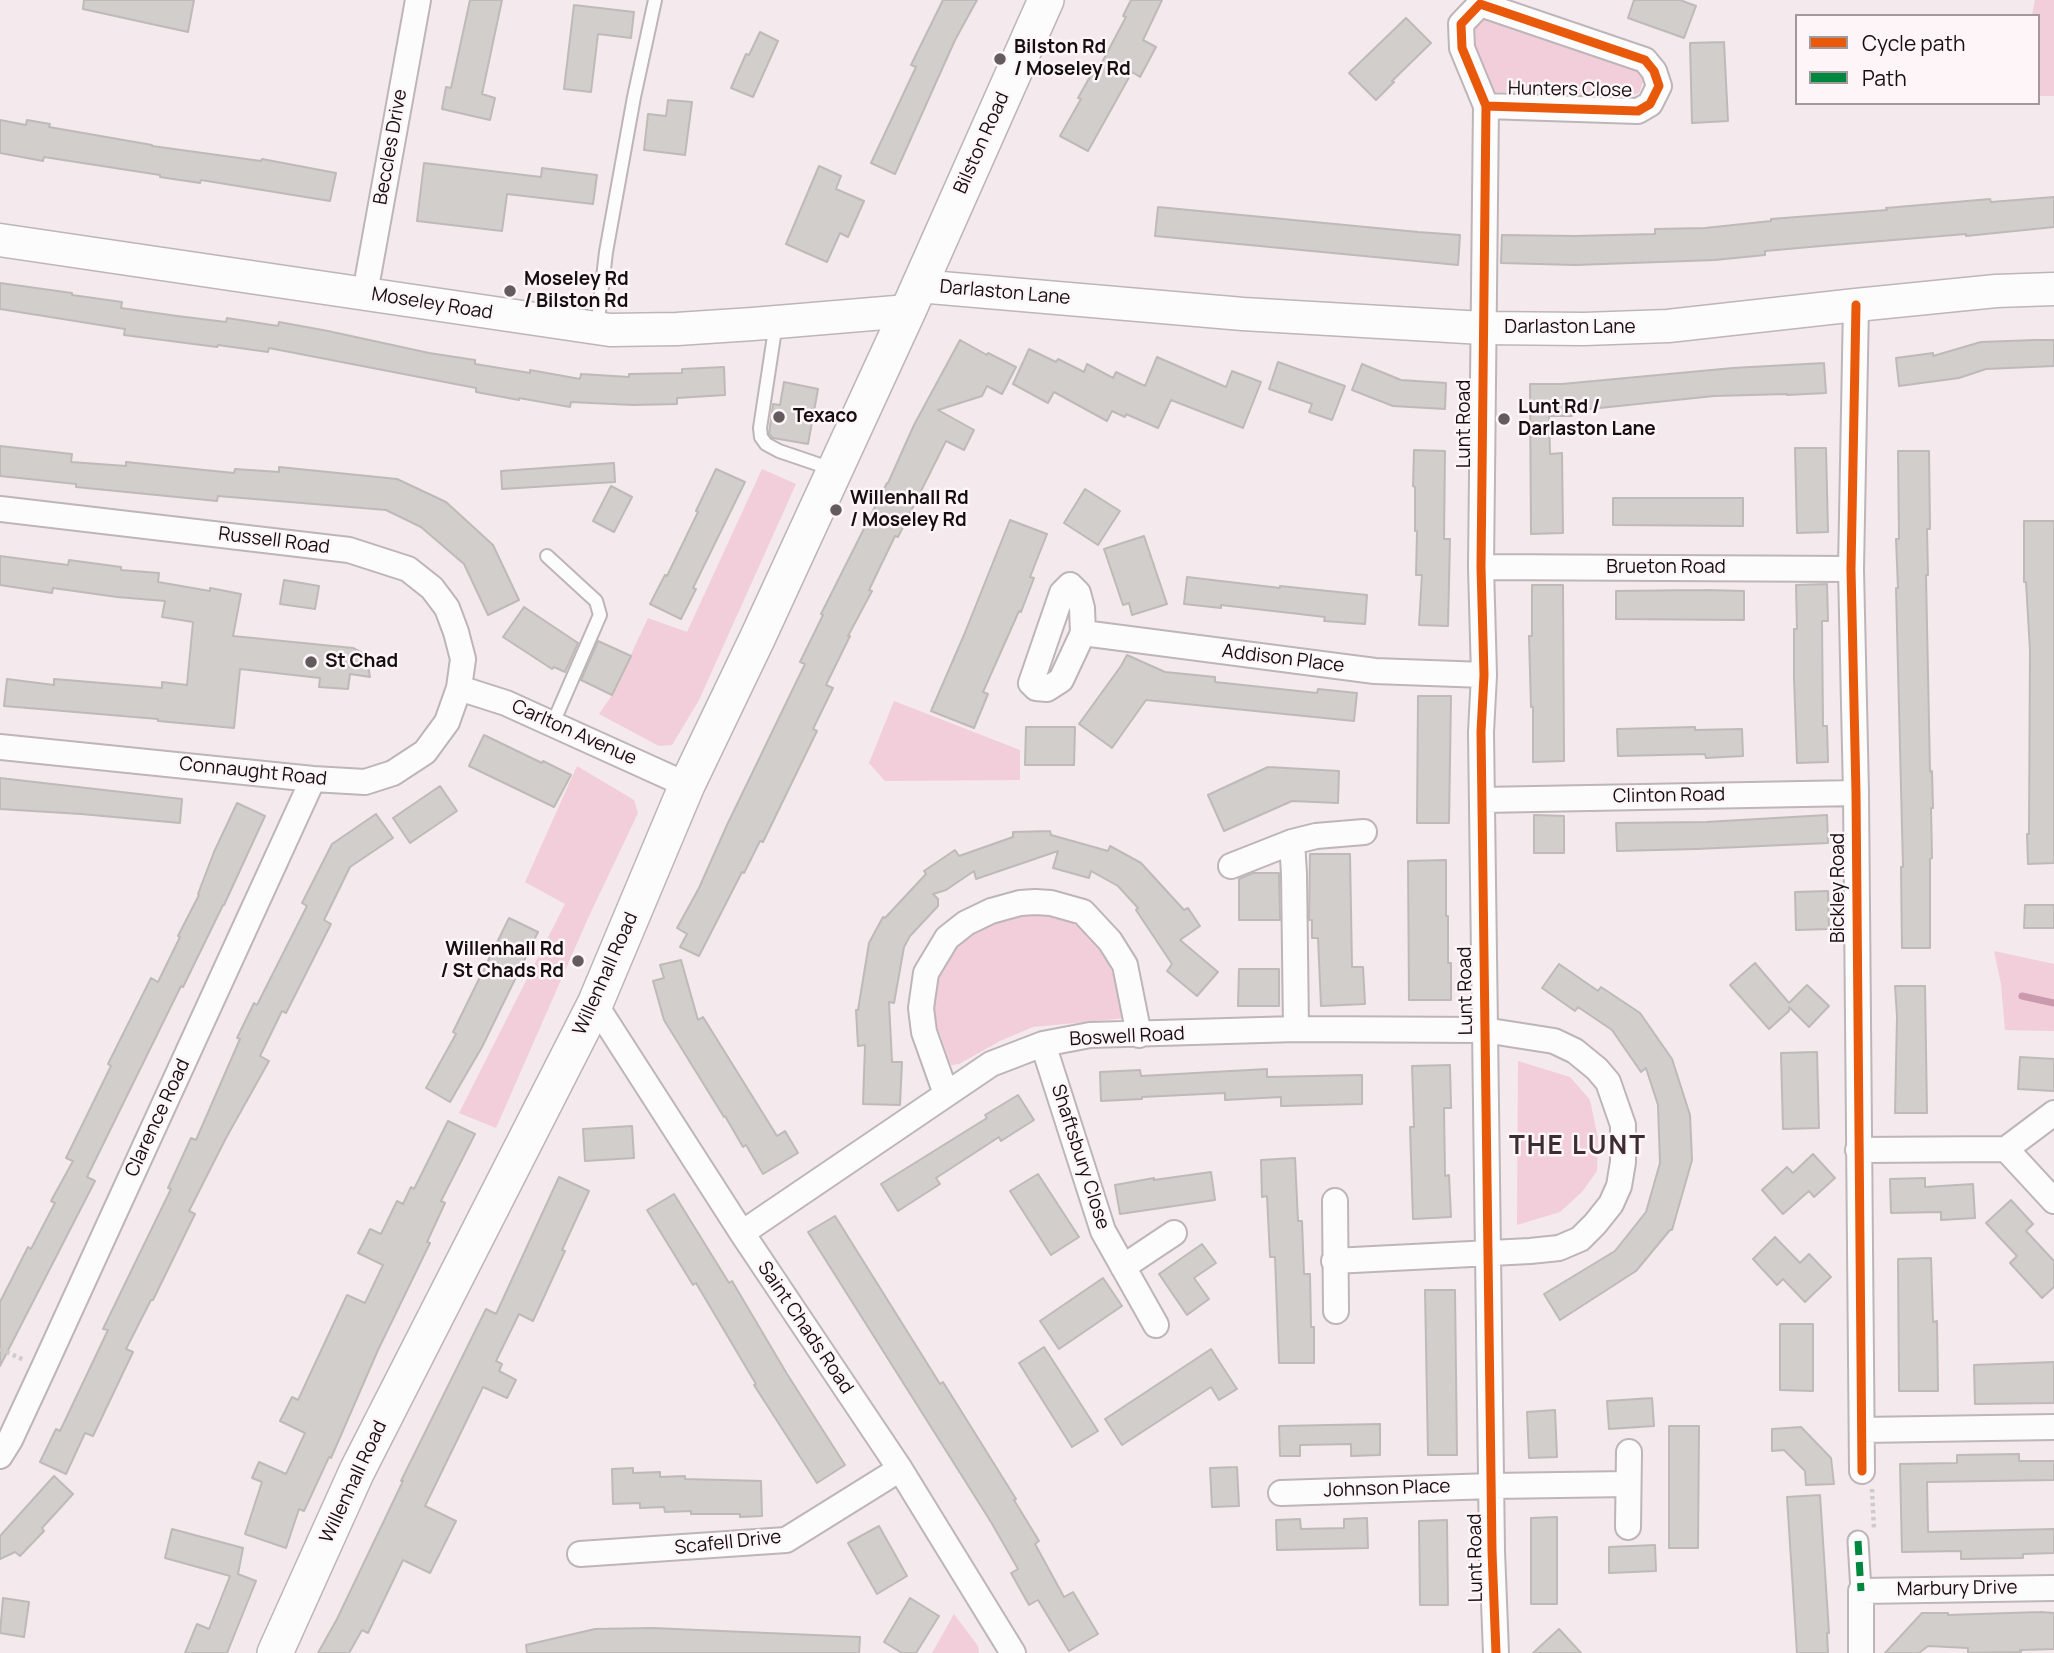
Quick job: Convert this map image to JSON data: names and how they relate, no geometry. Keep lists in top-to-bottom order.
{
  "streets": {
    "main road": ["Bilston Road", "Willenhall Road"],
    "street": [
      "Hunters Close",
      "Beccles Drive",
      "Darlaston Lane",
      "Moseley Road",
      "Lunt Road",
      "Russell Road",
      "Brueton Road",
      "Addison Place",
      "Carlton Avenue",
      "Connaught Road",
      "Clinton Road",
      "Bickley Road",
      "Boswell Road",
      "Clarence Road",
      "Shaftsbury Close",
      "Saint Chads Road",
      "Johnson Place",
      "Scafell Drive",
      "Marbury Drive"
    ]
  },
  "crossings": [
    ["Hunters Close", "Darlaston Lane"],
    ["Hunters Close", "Lunt Road"],
    ["Bilston Road", "Darlaston Lane"],
    ["Bilston Road", "Moseley Road"],
    ["Bilston Road", "Willenhall Road"],
    ["Beccles Drive", "Moseley Road"],
    ["Darlaston Lane", "Moseley Road"],
    ["Darlaston Lane", "Lunt Road"],
    ["Darlaston Lane", "Bickley Road"],
    ["Darlaston Lane", "Willenhall Road"],
    ["Moseley Road", "Willenhall Road"],
    ["Lunt Road", "Brueton Road"],
    ["Lunt Road", "Addison Place"],
    ["Lunt Road", "Clinton Road"],
    ["Lunt Road", "Boswell Road"],
    ["Lunt Road", "Johnson Place"],
    ["Russell Road", "Carlton Avenue"],
    ["Russell Road", "Connaught Road"],
    ["Brueton Road", "Bickley Road"],
    ["Carlton Avenue", "Connaught Road"],
    ["Carlton Avenue", "Willenhall Road"],
    ["Connaught Road", "Clarence Road"],
    ["Clinton Road", "Bickley Road"],
    ["Willenhall Road", "Saint Chads Road"],
    ["Boswell Road", "Shaftsbury Close"],
    ["Boswell Road", "Saint Chads Road"],
    ["Saint Chads Road", "Scafell Drive"]
  ],
  "districts": ["THE LUNT"],
  "places": [
    "Bilston Rd / Moseley Rd",
    "Moseley Rd / Bilston Rd",
    "Texaco",
    "Lunt Rd / Darlaston Lane",
    "Willenhall Rd / Moseley Rd",
    "St Chad",
    "Willenhall Rd / St Chads Rd"
  ],
  "legend": ["Cycle path", "Path"]
}
